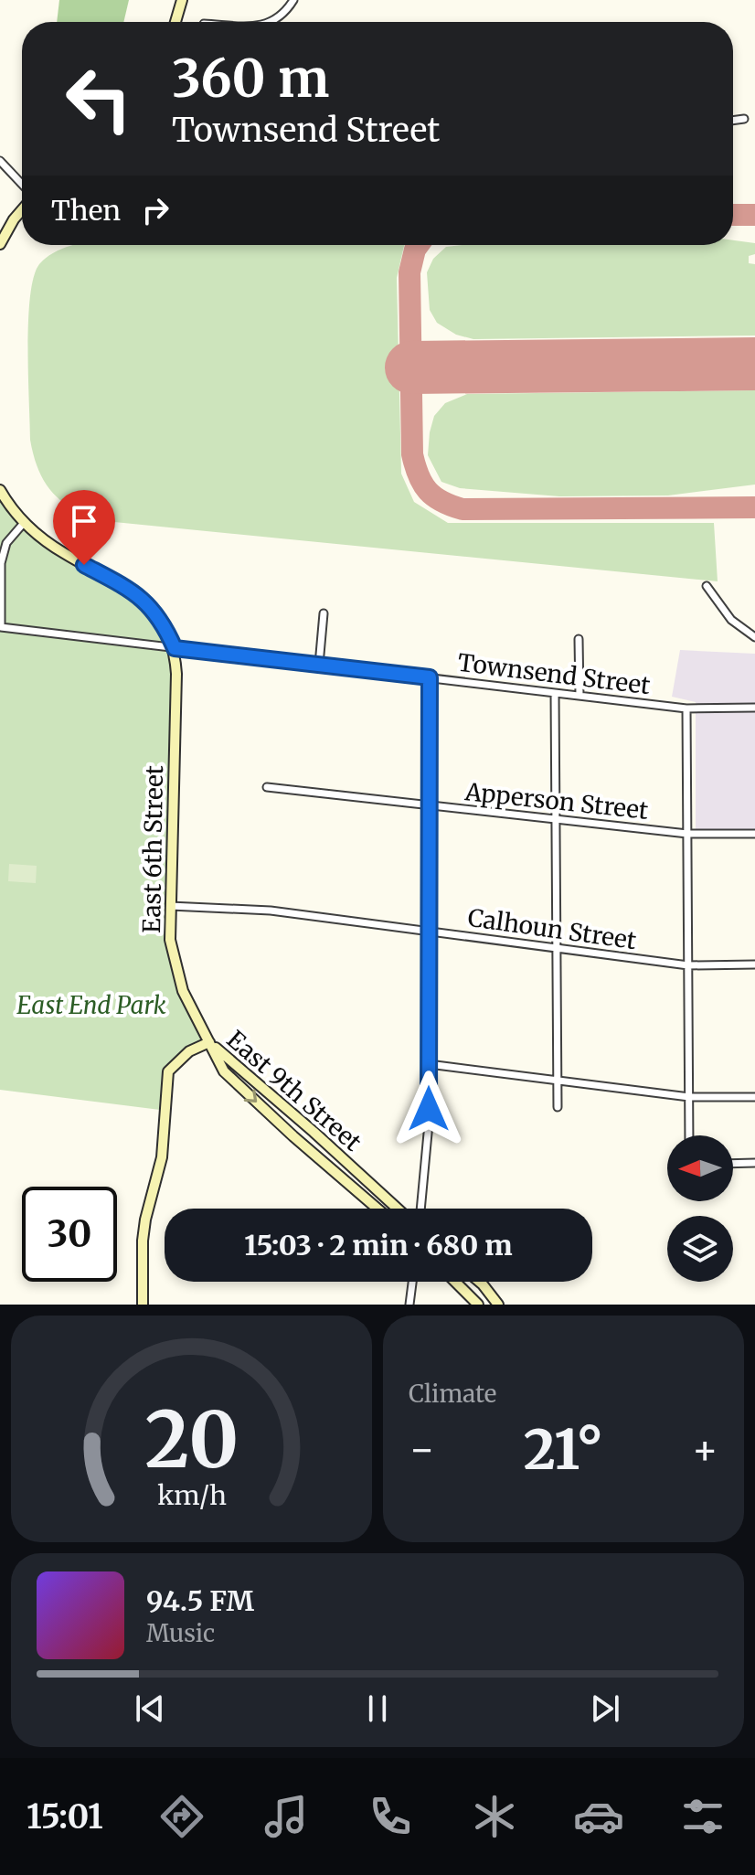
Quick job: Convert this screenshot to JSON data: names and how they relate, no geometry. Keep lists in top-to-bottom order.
{
  "streets": {
    "main road": ["East 6th Street", "East 9th Street"],
    "street": ["Townsend Street", "Apperson Street", "Calhoun Street"]
  },
  "crossings": [
    ["Townsend Street", "East 6th Street"],
    ["East 6th Street", "Calhoun Street"],
    ["East 6th Street", "East 9th Street"]
  ],
  "parks": ["East End Park"],
  "north": "left",
  "page": {
    "turn": ["360 m", "Townsend Street"],
    "then": "Then",
    "limit": "30",
    "trip": "15:03 · 2 min · 680 m",
    "tile": "Climate",
    "heat": ["−", "21°", "+"],
    "song": ["94.5 FM", "Music"],
    "tabs": "15:01",
    "gauge": ["20", "km/h"]
  }
}
